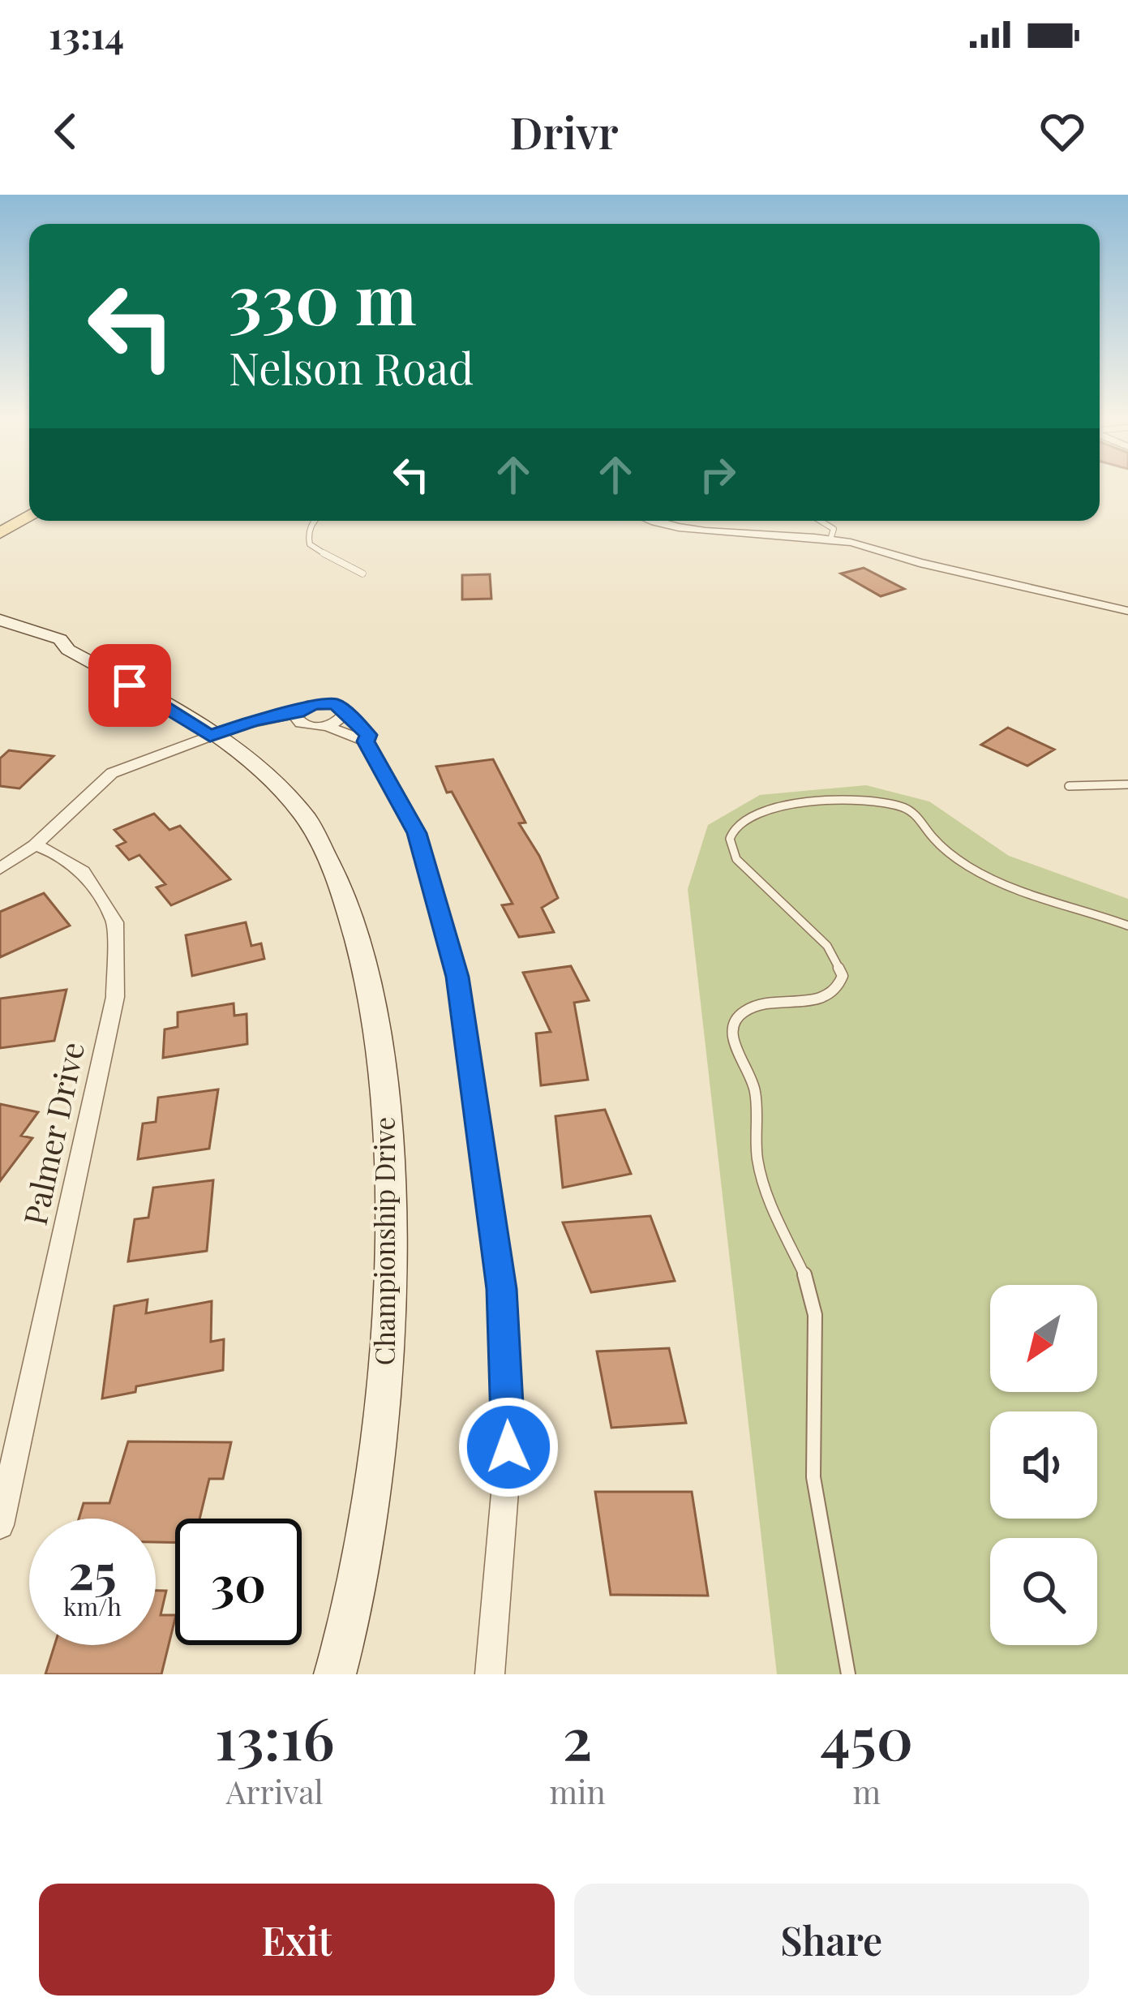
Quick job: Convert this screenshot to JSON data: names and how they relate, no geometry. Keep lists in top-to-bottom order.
{
  "streets": {
    "street": ["Palmer Drive", "Championship Drive"]
  },
  "north": "bottom left",
  "page": {
    "status": "13:14",
    "header": "Drivr",
    "turn": ["330 m", "Nelson Road"],
    "speed": "25 km/h",
    "limit": "30",
    "eta": [
      "13:16",
      "Arrival",
      "2",
      "min",
      "450",
      "m"
    ],
    "buttons": ["Exit", "Share"]
  }
}
